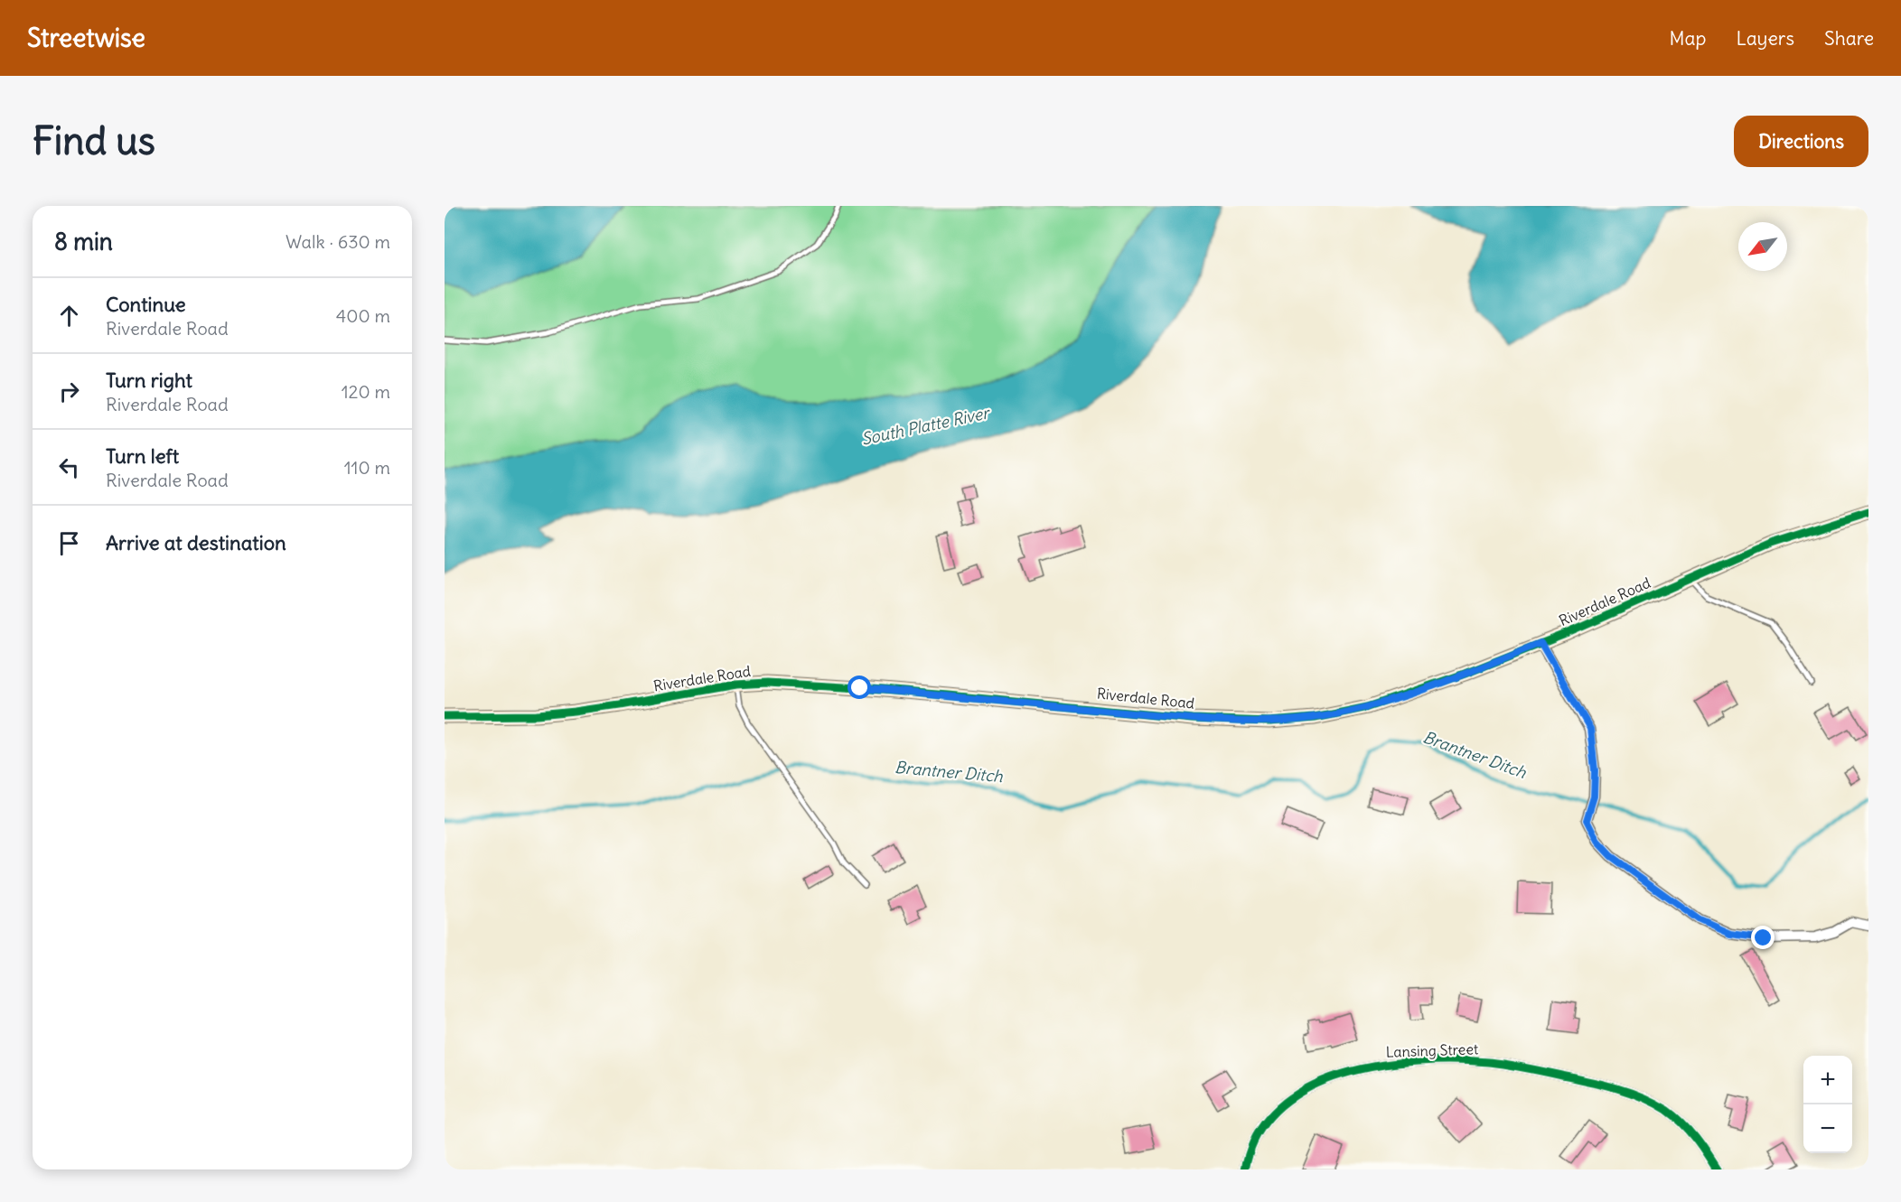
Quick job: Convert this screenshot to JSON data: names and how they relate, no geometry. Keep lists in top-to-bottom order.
{
  "streets": {
    "street": ["Riverdale Road", "Lansing Street"]
  },
  "water": ["South Platte River", "Brantner Ditch"],
  "north": "bottom left",
  "page": {
    "header": "Streetwise",
    "nav": ["Map", "Layers", "Share"],
    "buttons": "Directions",
    "title": "Find us",
    "heading": ["8 min", "Walk · 630 m"],
    "list": [
      ["Continue", "Riverdale Road", "400 m"],
      ["Turn right", "Riverdale Road", "120 m"],
      ["Turn left", "Riverdale Road", "110 m"],
      "Arrive at destination"
    ],
    "map_buttons": ["+", "−"]
  }
}
